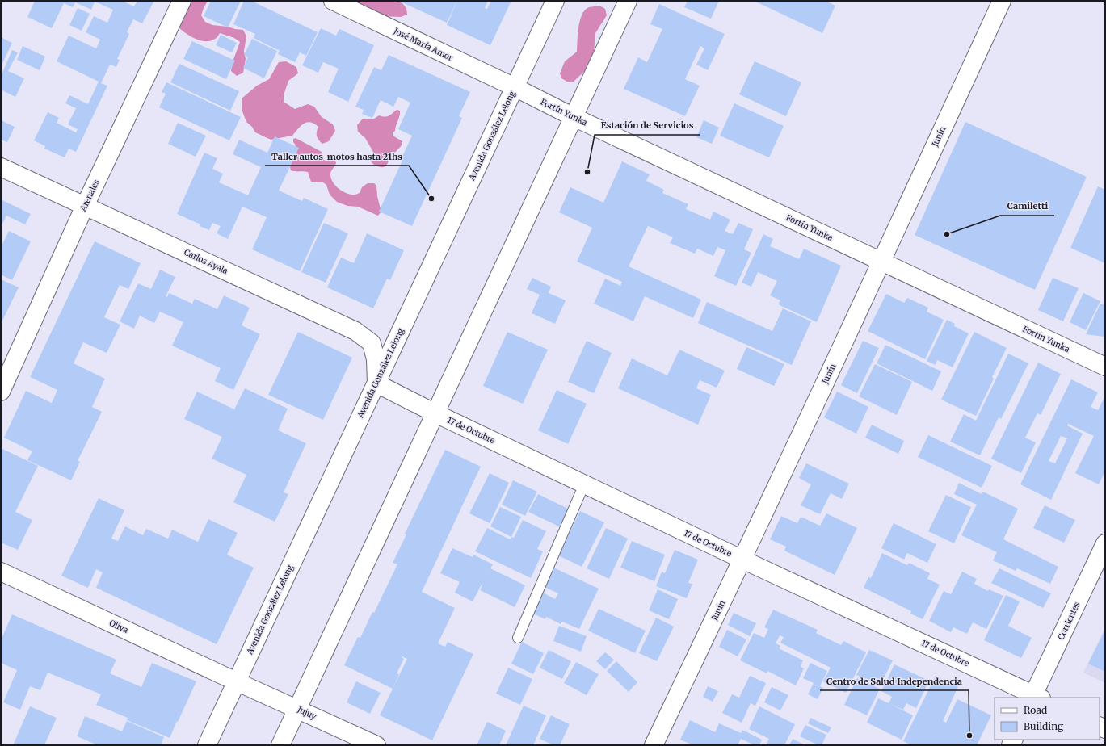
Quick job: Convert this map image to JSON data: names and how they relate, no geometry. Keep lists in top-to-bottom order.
{
  "streets": {
    "street": [
      "José María Amor",
      "Fortín Yunka",
      "Avenida González Lelong",
      "Junín",
      "Arenales",
      "Carlos Ayala",
      "17 de Octubre",
      "Corrientes",
      "Oliva",
      "Jujuy"
    ]
  },
  "crossings": [
    ["José María Amor", "Fortín Yunka"],
    ["José María Amor", "Avenida González Lelong"],
    ["Fortín Yunka", "Avenida González Lelong"],
    ["Fortín Yunka", "Junín"],
    ["Avenida González Lelong", "Carlos Ayala"],
    ["Avenida González Lelong", "17 de Octubre"],
    ["Avenida González Lelong", "Oliva"],
    ["Avenida González Lelong", "Jujuy"],
    ["Junín", "17 de Octubre"],
    ["Arenales", "Carlos Ayala"],
    ["Carlos Ayala", "17 de Octubre"],
    ["17 de Octubre", "Corrientes"],
    ["Oliva", "Jujuy"]
  ],
  "places": [
    "Estación de Servicios",
    "Taller autos-motos hasta 21hs",
    "Camiletti",
    "Centro de Salud Independencia"
  ],
  "legend": ["Road", "Building"]
}
